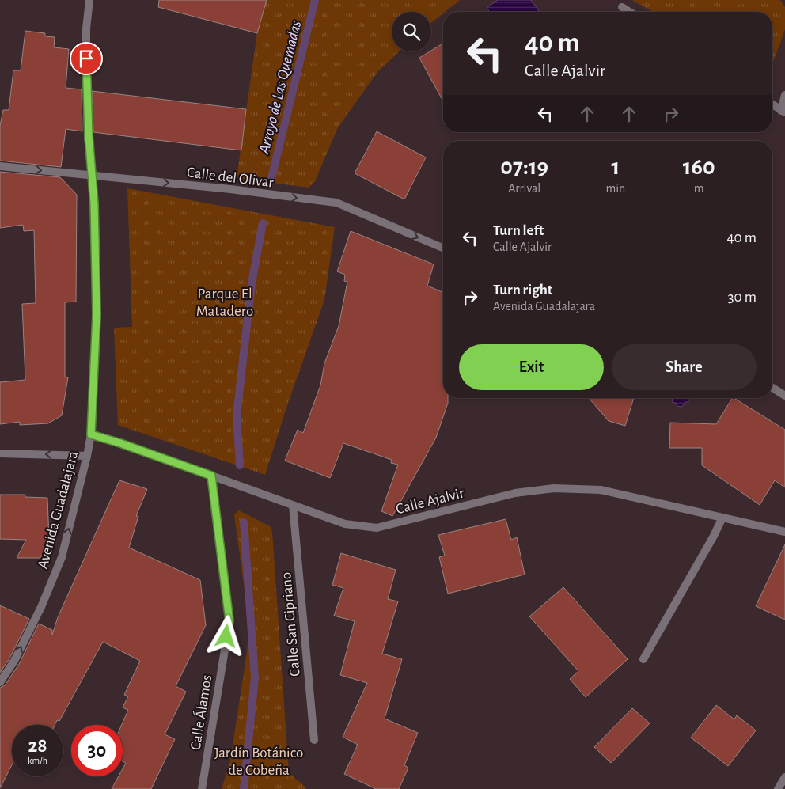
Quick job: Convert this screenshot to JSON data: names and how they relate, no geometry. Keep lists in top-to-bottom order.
{
  "streets": {
    "street": [
      "Calle del Olivar",
      "Calle Ajalvir",
      "Avenida Guadalajara",
      "Calle San Cipriano",
      "Calle Álamos"
    ]
  },
  "crossings": [
    ["Calle del Olivar", "Avenida Guadalajara"],
    ["Calle Ajalvir", "Avenida Guadalajara"],
    ["Calle Ajalvir", "Calle San Cipriano"],
    ["Calle Ajalvir", "Calle Álamos"]
  ],
  "one_way": ["Calle del Olivar"],
  "water": ["Arroyo de Las Quemadas"],
  "parks": ["Parque El Matadero", "Jardín Botánico de Cobeña"],
  "page": {
    "turn": ["40 m", "Calle Ajalvir"],
    "eta": [
      "07:19",
      "Arrival",
      "1",
      "min",
      "160",
      "m"
    ],
    "list": [
      {
        "name": "Turn left",
        "note": "Calle Ajalvir",
        "value": "40 m"
      },
      {
        "name": "Turn right",
        "note": "Avenida Guadalajara",
        "value": "30 m"
      }
    ],
    "buttons": ["Exit", "Share"],
    "speed": "28 km/h",
    "limit": "30"
  }
}
